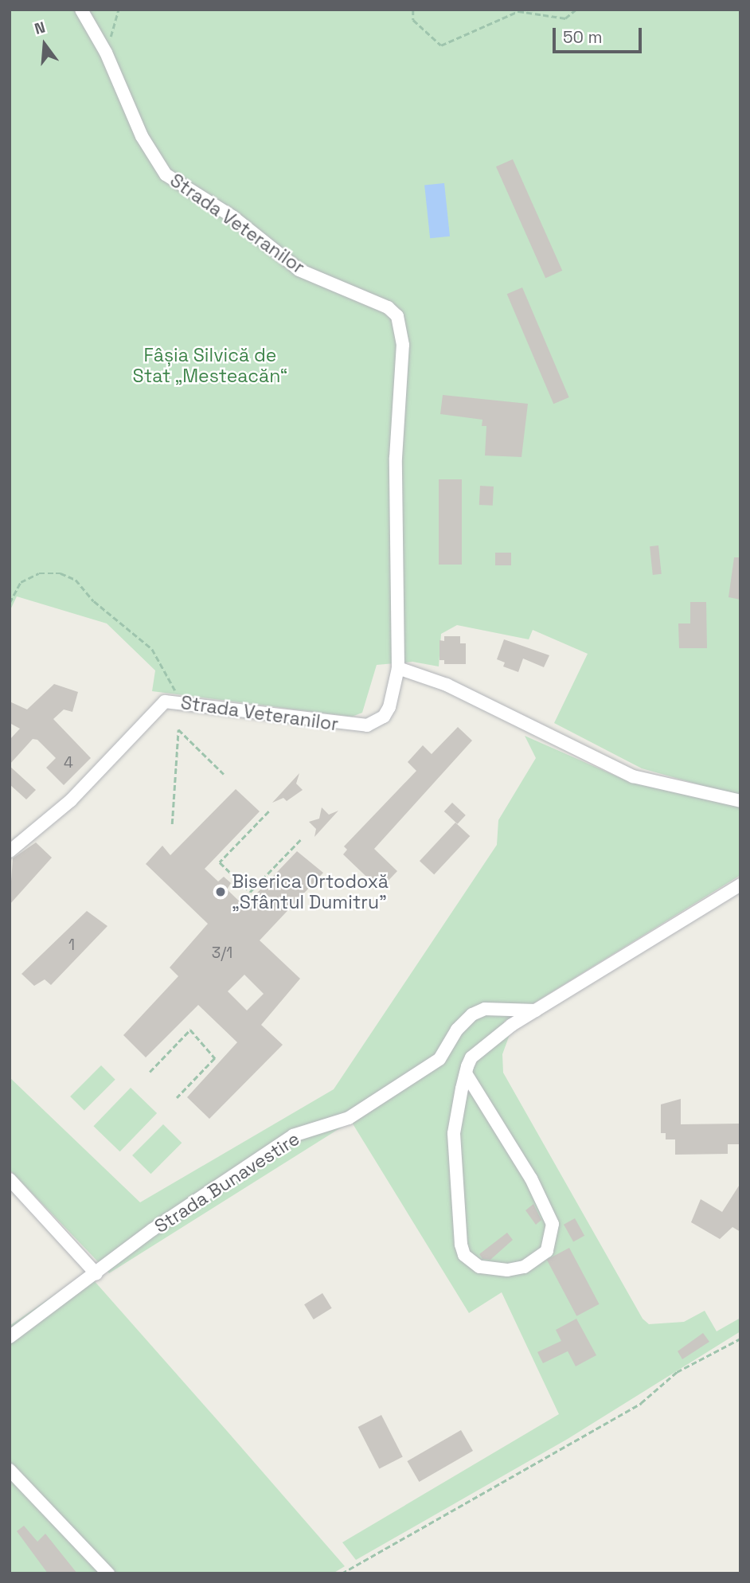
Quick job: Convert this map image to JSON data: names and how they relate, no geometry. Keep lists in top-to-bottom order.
{
  "streets": {
    "street": ["Strada Veteranilor", "Strada Bunavestire"]
  },
  "parks": ["Fâșia Silvică de Stat „Mesteacăn“"],
  "places": ["Biserica Ortodoxă „Sfântul Dumitru”"],
  "house_numbers": ["4", "1", "3/1"],
  "scale_bar": "50 m",
  "north": "top"
}
